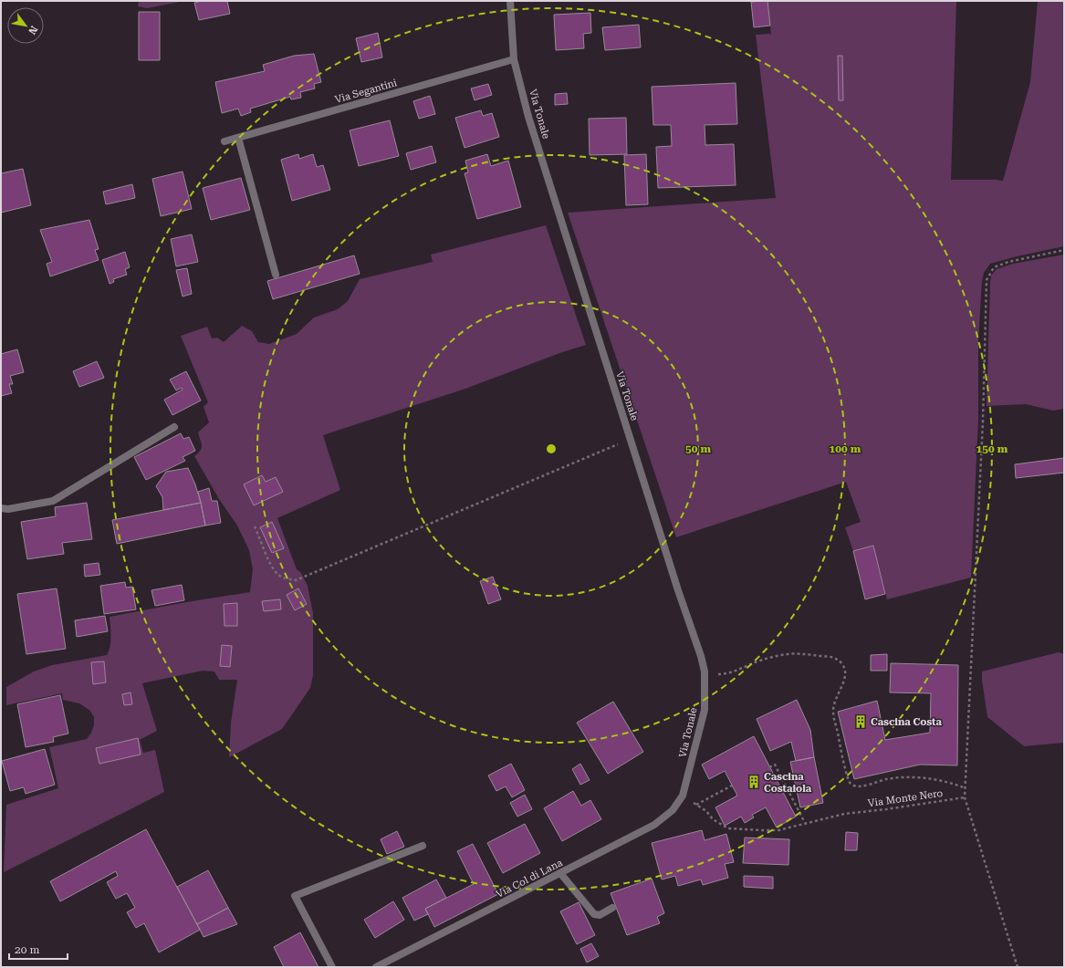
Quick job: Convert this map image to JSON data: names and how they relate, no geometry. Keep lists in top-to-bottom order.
{
  "streets": {
    "street": ["Via Segantini", "Via Tonale", "Via Col di Lana"],
    "path": ["Via Monte Nero"]
  },
  "crossings": [
    ["Via Segantini", "Via Tonale"],
    ["Via Tonale", "Via Monte Nero"],
    ["Via Tonale", "Via Col di Lana"],
    ["Via Monte Nero", "Via Col di Lana"]
  ],
  "places": {
    "building": ["Cascina Costa", "Cascina Costaiola"]
  },
  "scale_bar": "20 m",
  "north": "bottom right",
  "rings": ["50 m", "100 m", "150 m"]
}
